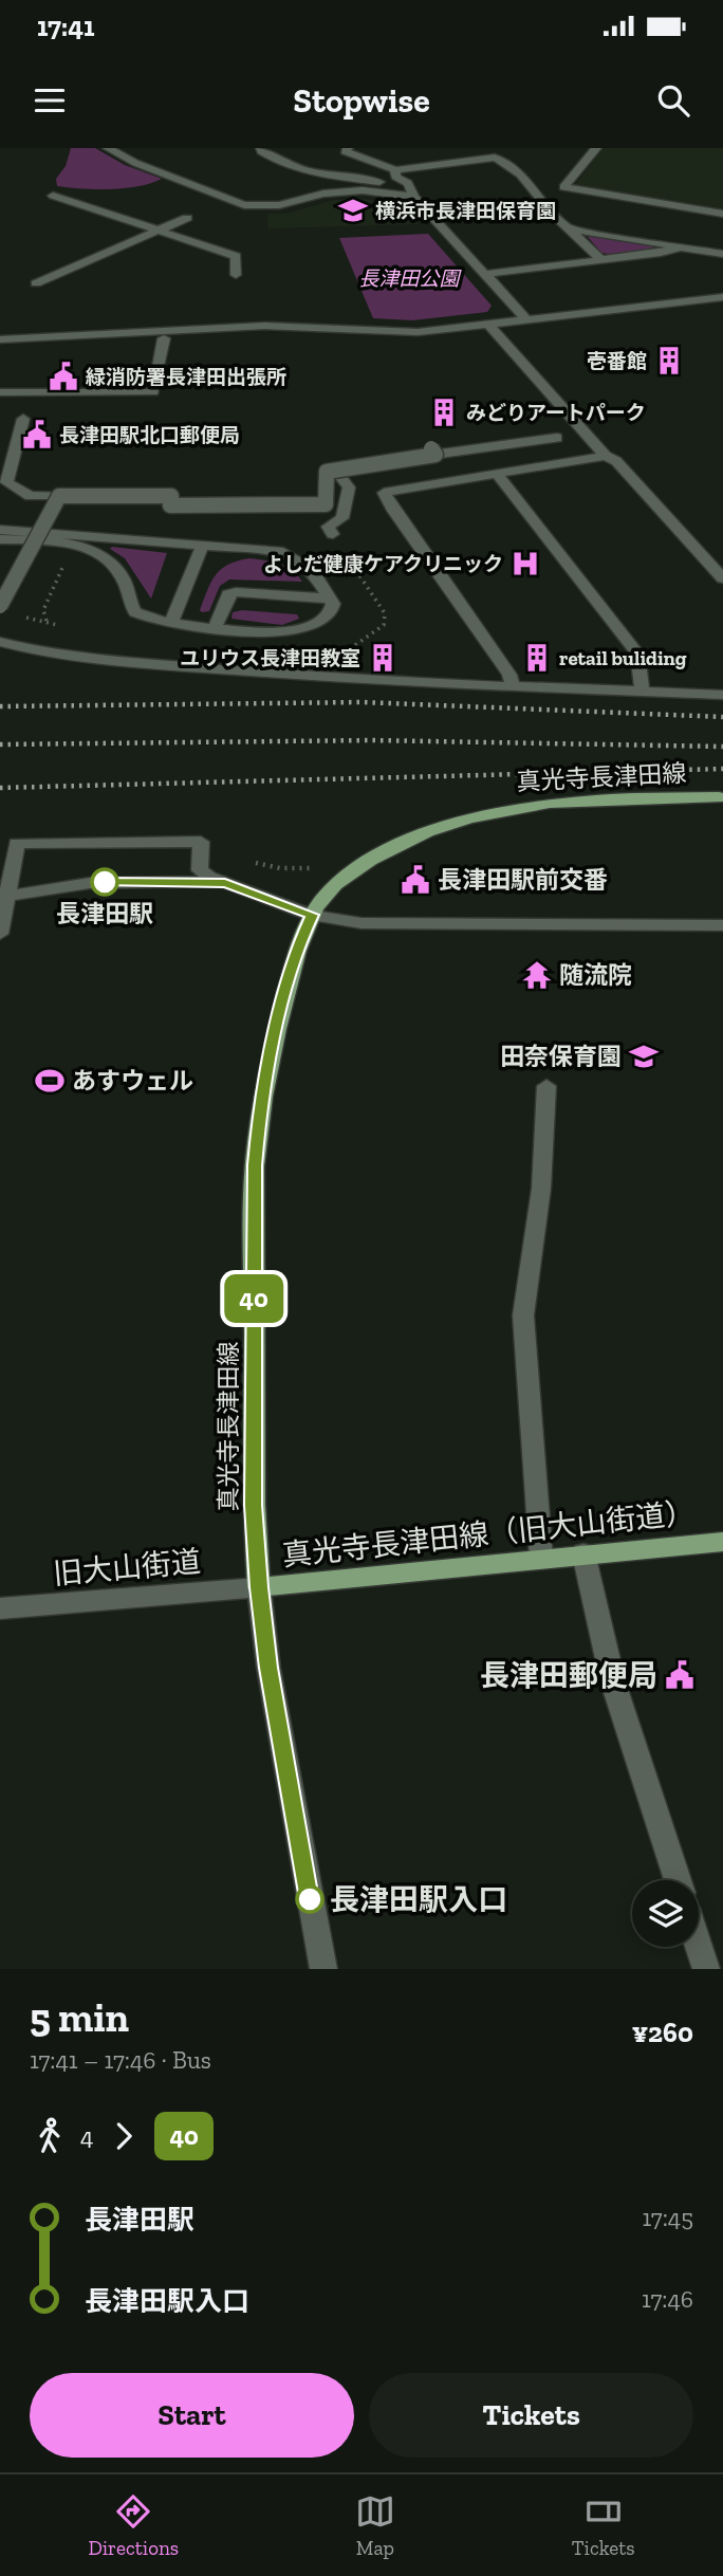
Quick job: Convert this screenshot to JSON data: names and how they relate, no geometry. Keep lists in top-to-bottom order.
{
  "streets": {
    "main road": ["真光寺長津田線", "真光寺長津田線（旧大山街道）"],
    "street": ["旧大山街道"]
  },
  "crossings": [
    ["真光寺長津田線", "真光寺長津田線（旧大山街道）"],
    ["真光寺長津田線", "旧大山街道"],
    ["真光寺長津田線（旧大山街道）", "旧大山街道"]
  ],
  "parks": ["長津田公園"],
  "places": {
    "school or university": ["横浜市長津田保育園", "田奈保育園"],
    "building": [
      "壱番館",
      "みどりアートパーク",
      "ユリウス長津田教室",
      "retail buliding"
    ],
    "public building": [
      "緑消防署長津田出張所",
      "長津田駅北口郵便局",
      "長津田駅前交番",
      "長津田郵便局"
    ],
    "hospital": ["よしだ健康ケアクリニック"],
    "other": ["長津田駅", "長津田駅入口"],
    "temple": ["随流院"],
    "sports": ["あすウェル"]
  },
  "lines": ["bus line 40"],
  "page": {
    "status": "17:41",
    "header": "Stopwise",
    "on_map": "40",
    "heading": ["5 min", "17:41 – 17:46 · Bus", "¥260"],
    "legs": ["4", "40"],
    "list": [
      {
        "name": "長津田駅",
        "value": "17:45"
      },
      {
        "name": "長津田駅入口",
        "value": "17:46"
      }
    ],
    "buttons": ["Start", "Tickets"],
    "tabs": ["Directions", "Map", "Tickets"]
  }
}
